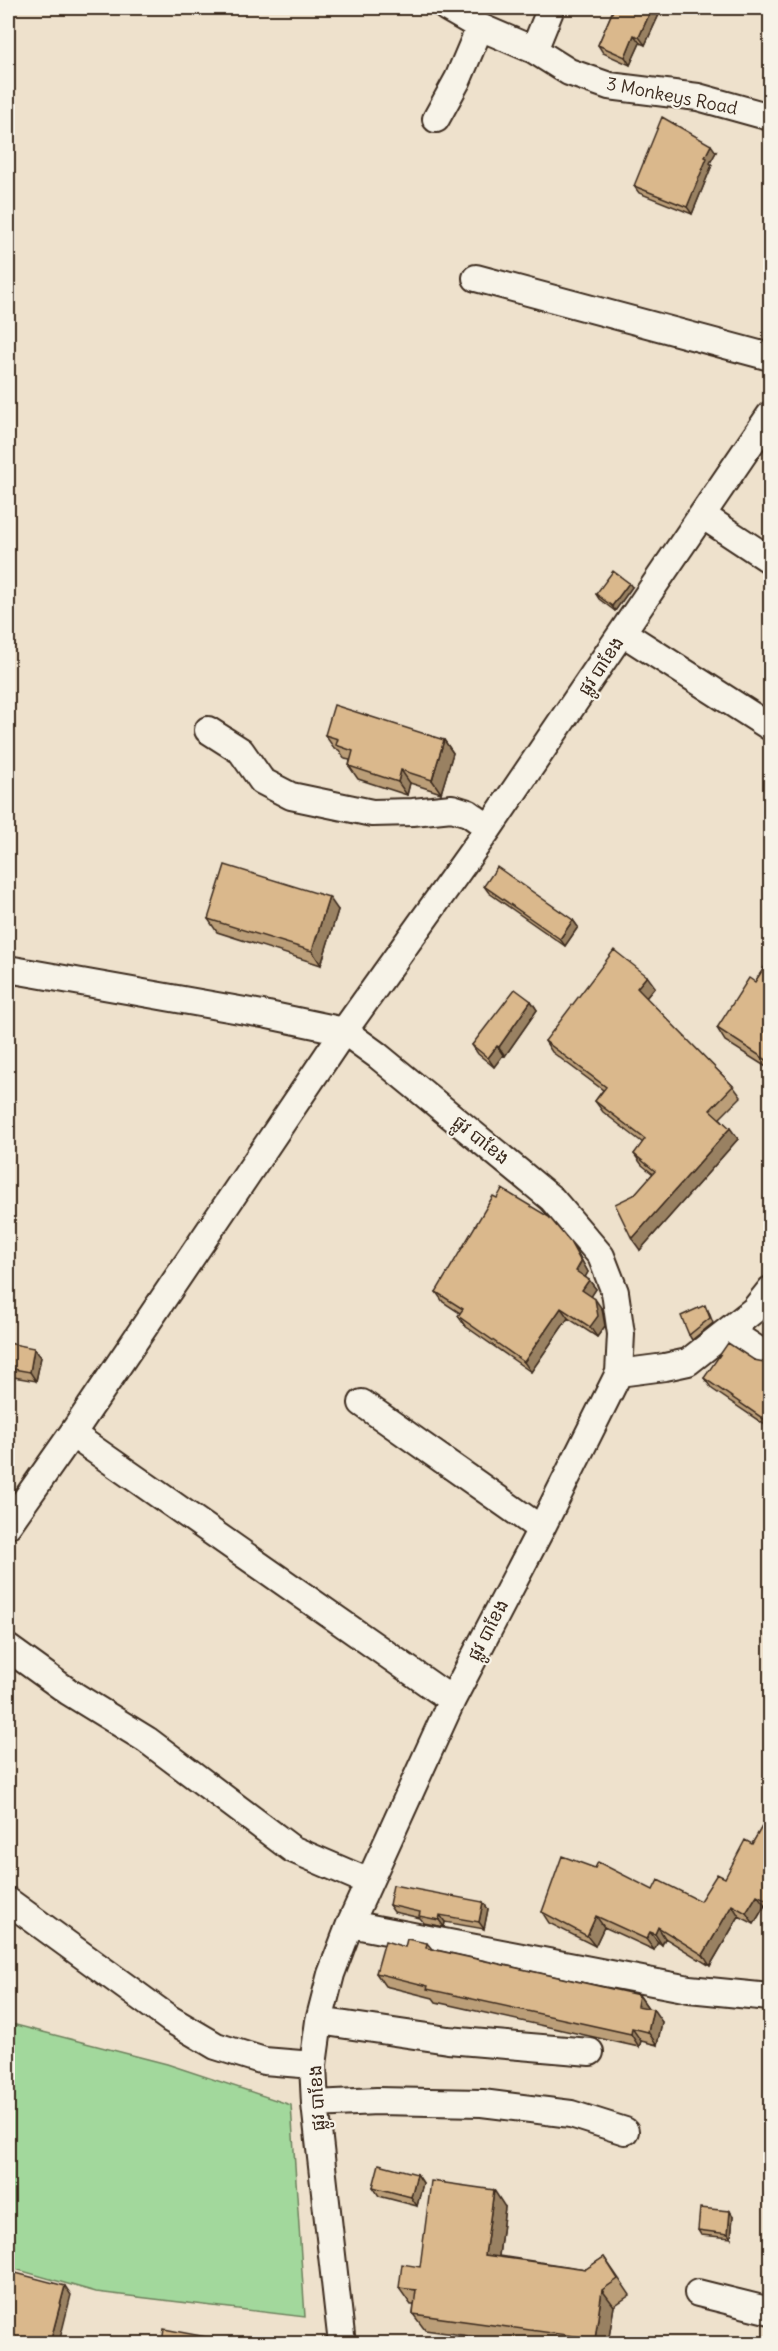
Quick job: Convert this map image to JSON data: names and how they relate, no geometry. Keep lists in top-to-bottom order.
{
  "streets": {
    "street": ["3 Monkeys Road", "ផ្លូវ បាខែង"]
  }
}
